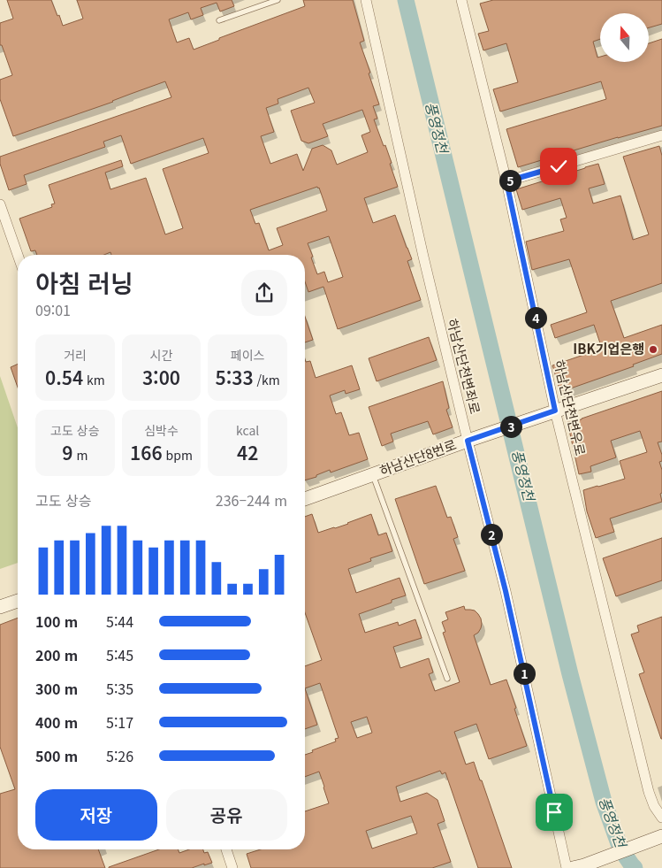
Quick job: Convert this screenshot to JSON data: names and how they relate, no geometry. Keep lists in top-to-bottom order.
{
  "streets": {
    "street": ["하남산단천변좌로", "하남산단천변우로", "하남산단8번로"]
  },
  "crossings": [
    ["하남산단천변좌로", "하남산단8번로"],
    ["하남산단천변우로", "하남산단8번로"]
  ],
  "water": ["풍영정천"],
  "places": ["IBK기업은행"],
  "north": "top",
  "page": {
    "pins": [
      "5",
      "4",
      "3",
      "2",
      "1"
    ],
    "heading": ["아침 러닝", "09:01"],
    "stats": [
      ["거리", "0.54 km"],
      ["시간", "3:00"],
      ["페이스", "5:33 /km"],
      ["고도 상승", "9 m"],
      ["심박수", "166 bpm"],
      ["kcal", "42"]
    ],
    "chart": ["고도 상승", "236–244 m"],
    "list": [
      {
        "name": "100 m",
        "note": "5:44"
      },
      {
        "name": "200 m",
        "note": "5:45"
      },
      {
        "name": "300 m",
        "note": "5:35"
      },
      {
        "name": "400 m",
        "note": "5:17"
      },
      {
        "name": "500 m",
        "note": "5:26"
      }
    ],
    "buttons": ["저장", "공유"]
  }
}
